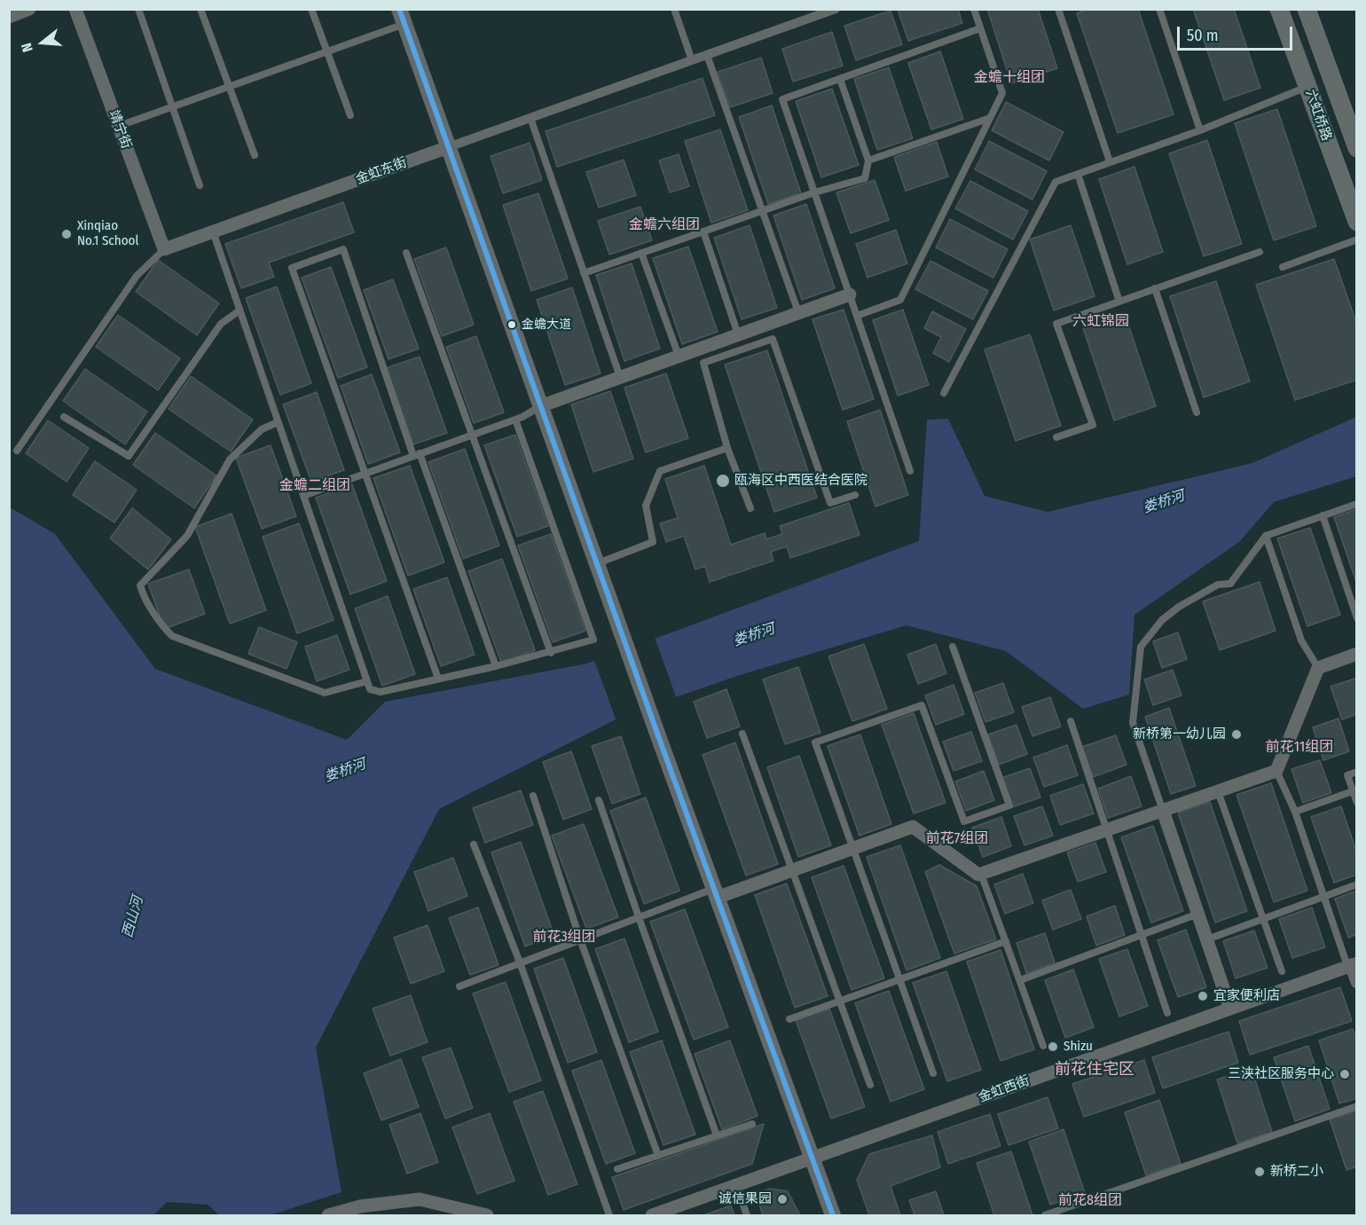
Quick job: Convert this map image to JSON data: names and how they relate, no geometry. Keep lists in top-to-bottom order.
{
  "streets": {
    "main road": ["六虹桥路"],
    "street": ["靖宁街", "金虹东街", "金虹西街"]
  },
  "crossings": [
    ["靖宁街", "金虹东街"]
  ],
  "districts": [
    "金蟾十组团",
    "金蟾六组团",
    "六虹锦园",
    "金蟾二组团",
    "前花11组团",
    "前花7组团",
    "前花3组团",
    "前花住宅区",
    "前花8组团"
  ],
  "water": ["娄桥河", "西山河"],
  "places": [
    "Xinqiao No.1 School",
    "金蟾大道",
    "瓯海区中西医结合医院",
    "新桥第一幼儿园",
    "宜家便利店",
    "Shizu",
    "三浃社区服务中心",
    "新桥二小",
    "诚信果园"
  ],
  "scale_bar": "50 m",
  "north": "left"
}
